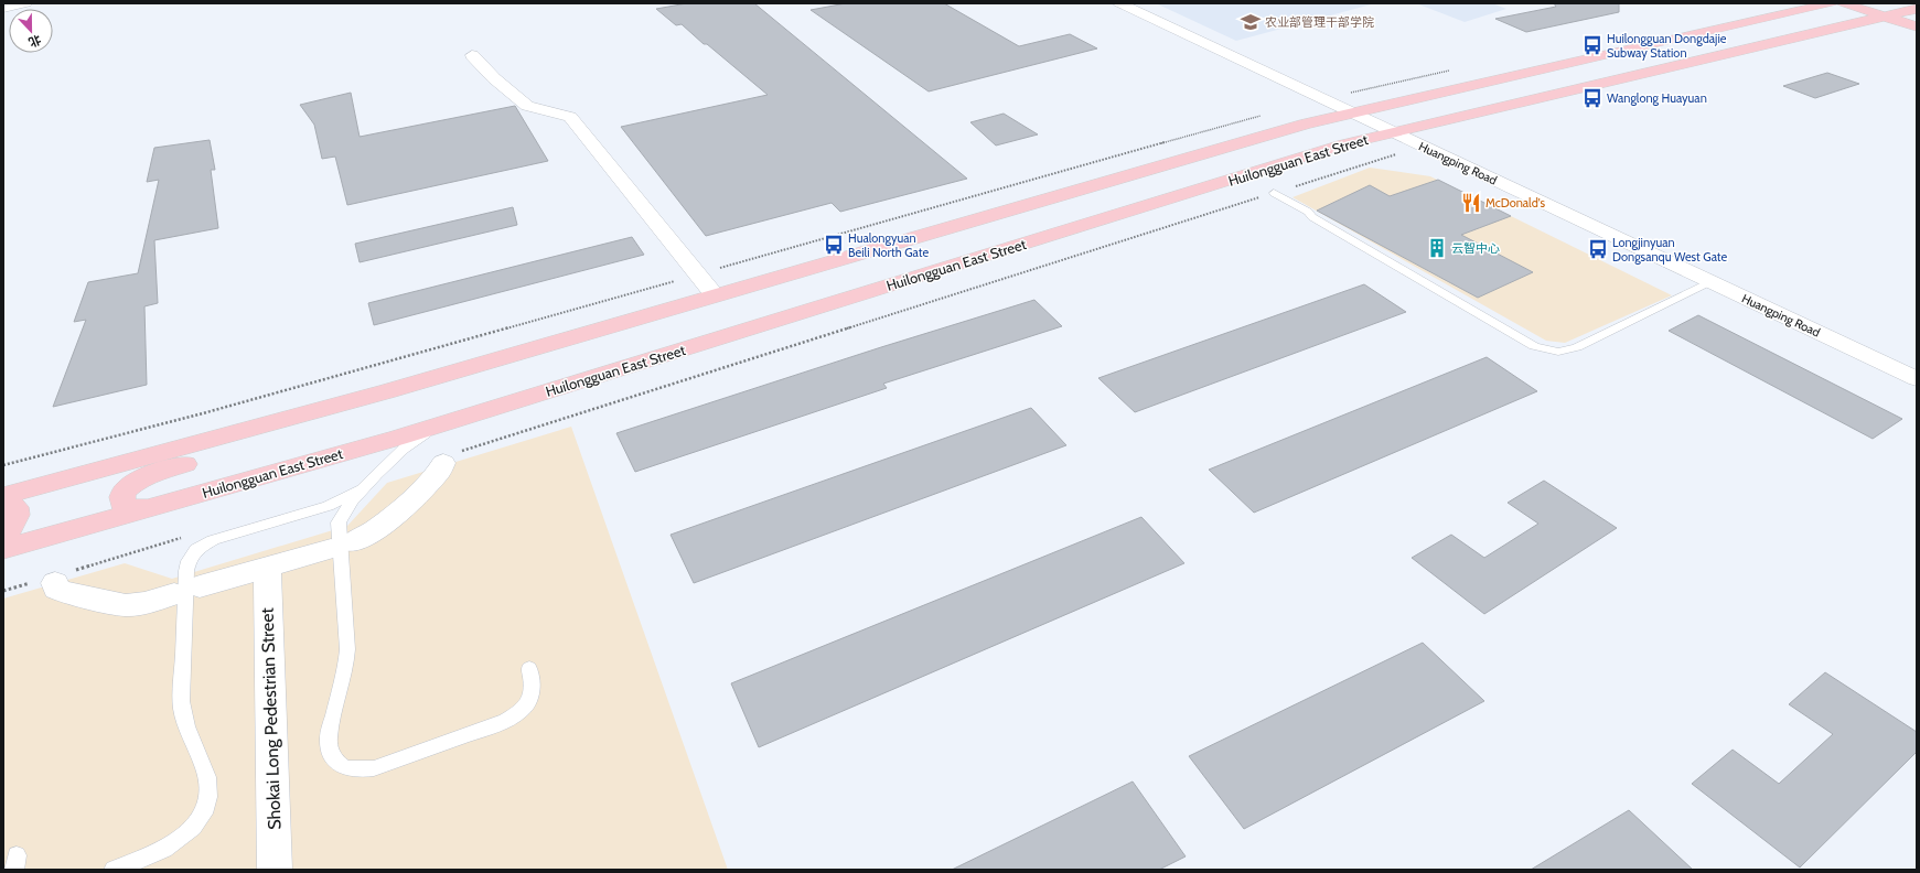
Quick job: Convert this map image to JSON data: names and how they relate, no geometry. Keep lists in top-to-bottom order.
{
  "streets": {
    "main road": ["Huilongguan East Street"],
    "street": ["Huangping Road", "Shokai Long Pedestrian Street"]
  },
  "crossings": [
    ["Huilongguan East Street", "Huangping Road"]
  ],
  "places": {
    "school or university": ["农业部管理干部学院"],
    "bus stop": [
      "Huilongguan Dongdajie Subway Station",
      "Wanglong Huayuan",
      "Hualongyuan Beili North Gate",
      "Longjinyuan Dongsanqu West Gate"
    ],
    "restaurant": ["McDonald's"],
    "building": ["云智中心"]
  },
  "north": "bottom"
}
